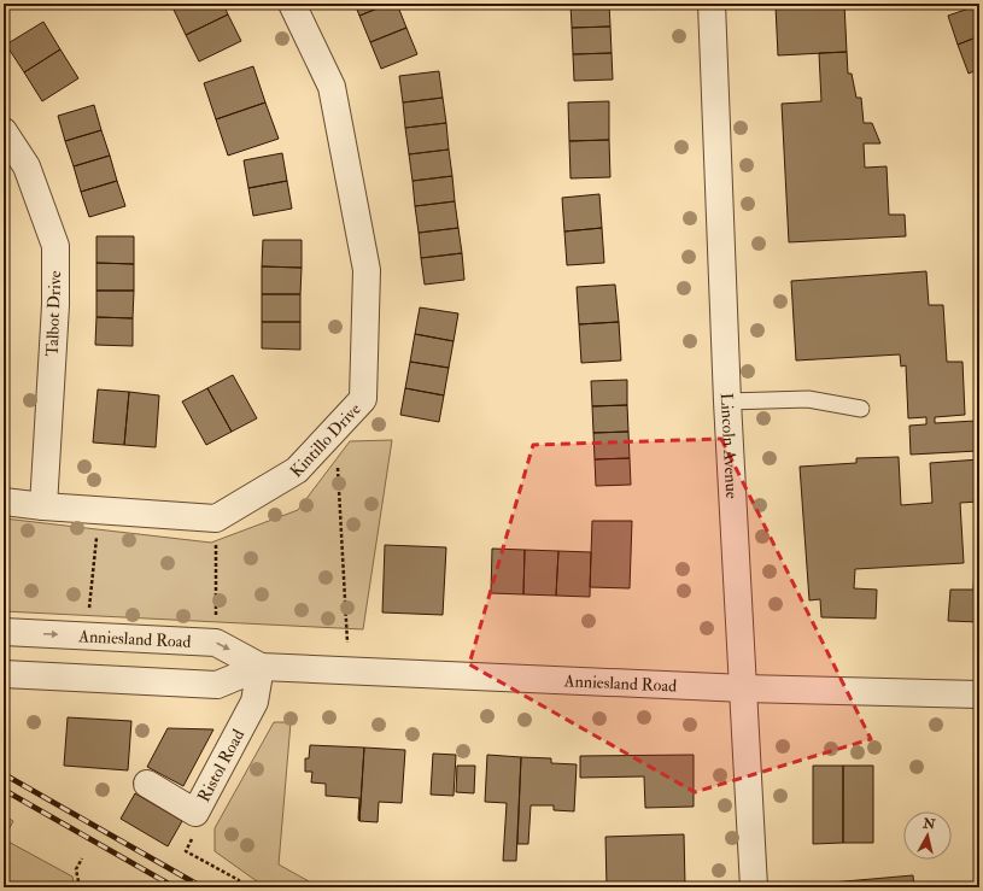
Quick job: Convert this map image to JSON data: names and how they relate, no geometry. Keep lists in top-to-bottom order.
{
  "streets": {
    "street": [
      "Talbot Drive",
      "Kintillo Drive",
      "Lincoln Avenue",
      "Anniesland Road",
      "Ristol Road"
    ]
  },
  "crossings": [
    ["Lincoln Avenue", "Anniesland Road"],
    ["Anniesland Road", "Ristol Road"]
  ],
  "north": "top"
}
